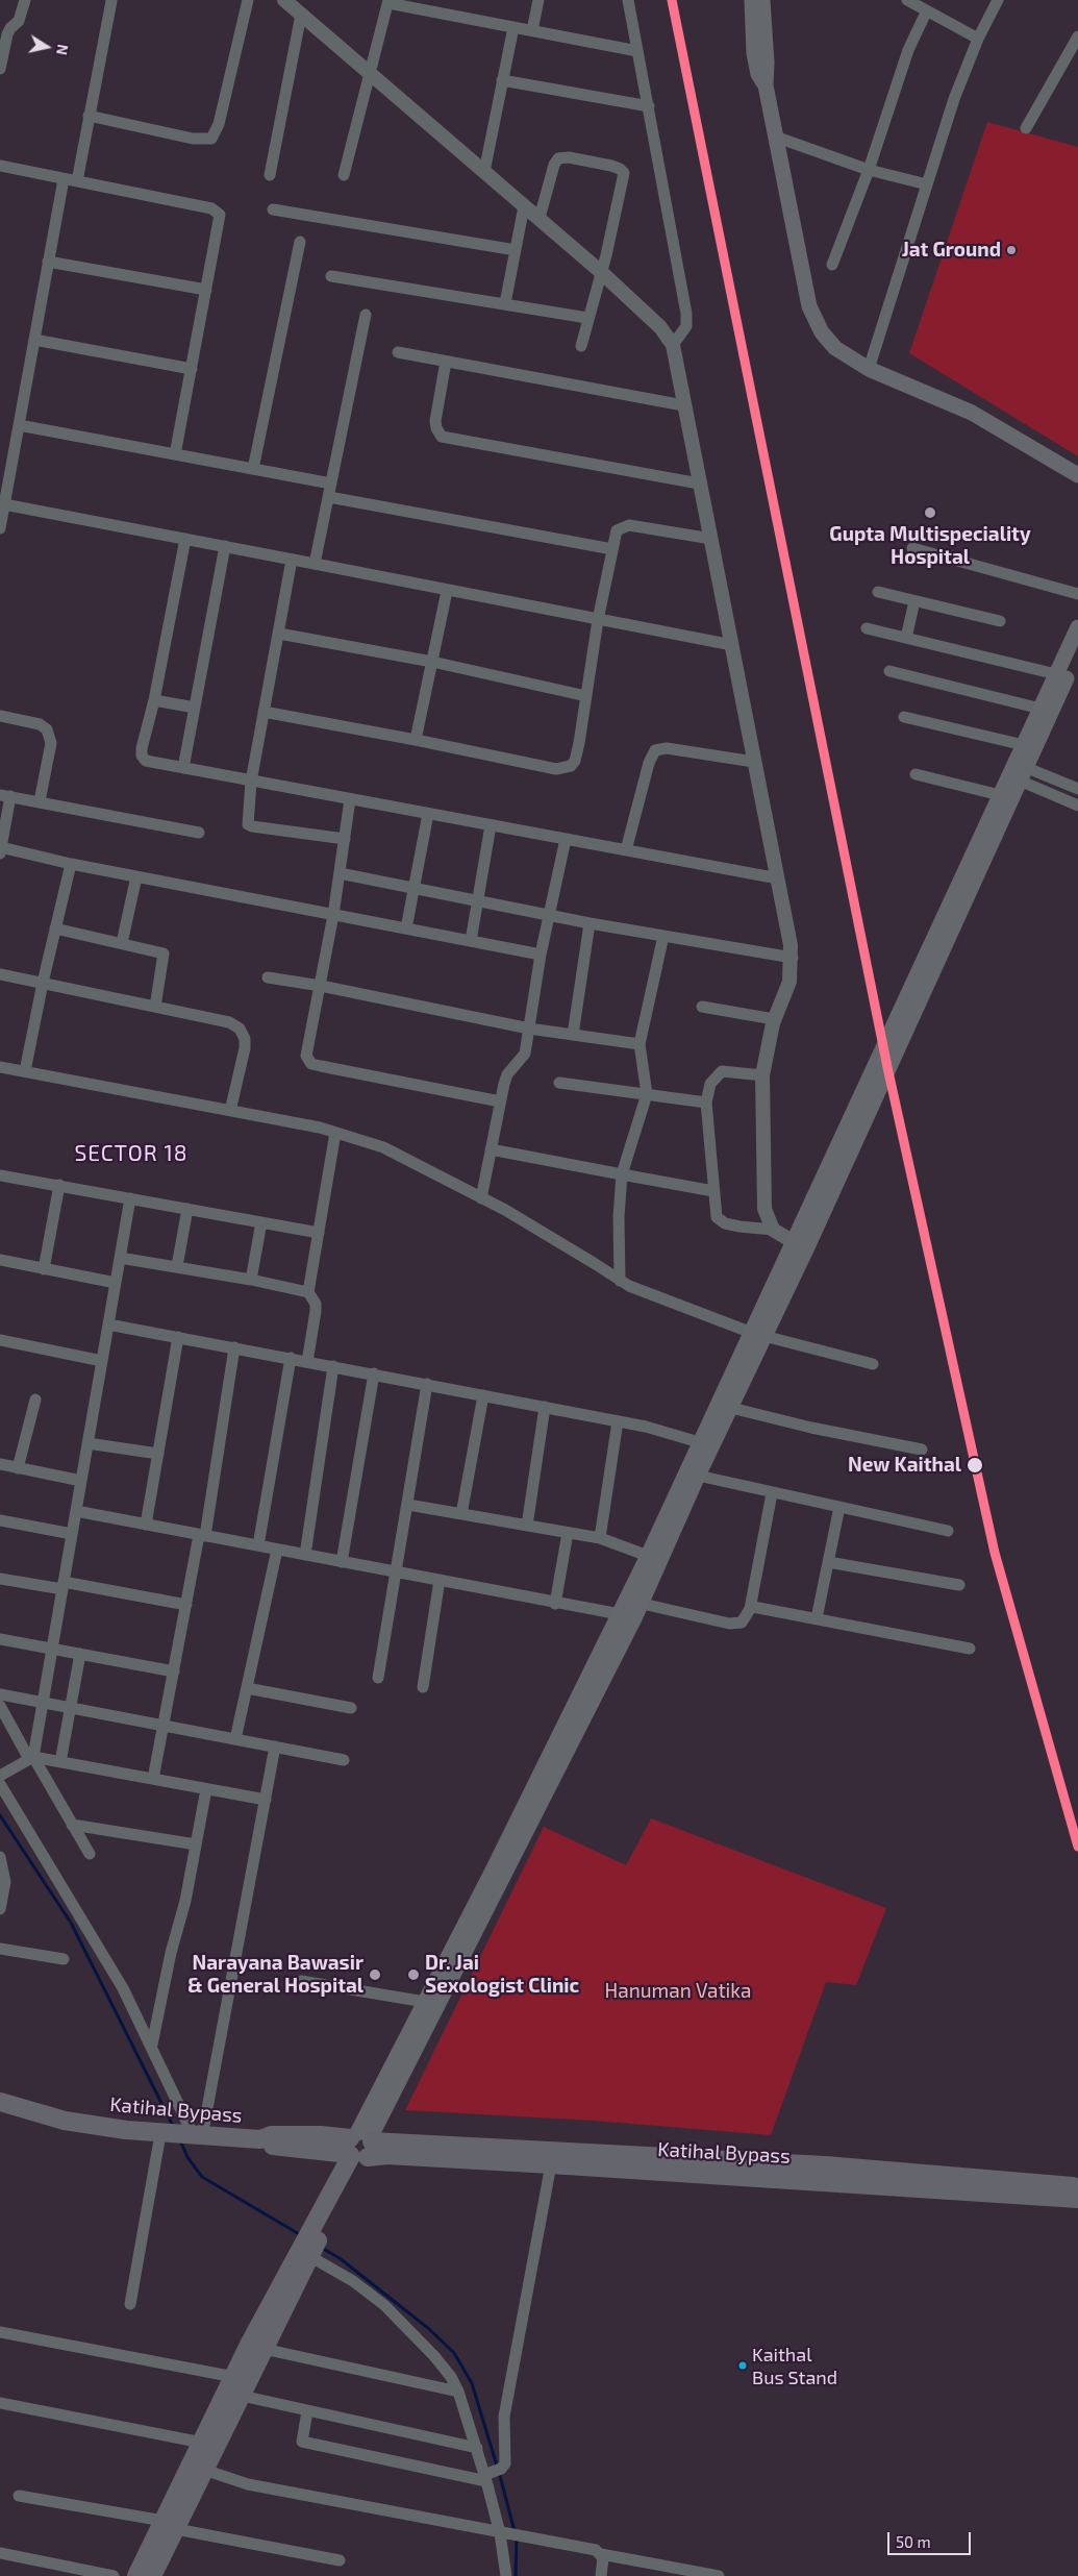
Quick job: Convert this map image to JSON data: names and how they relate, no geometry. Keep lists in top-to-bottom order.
{
  "streets": {
    "main road": ["Katihal Bypass"]
  },
  "districts": ["SECTOR 18"],
  "parks": ["Hanuman Vatika"],
  "places": [
    "Jat Ground",
    "Gupta Multispeciality Hospital",
    "New Kaithal",
    "Narayana Bawasir & General Hospital",
    "Dr. Jai Sexologist Clinic",
    "Kaithal Bus Stand"
  ],
  "scale_bar": "50 m",
  "north": "right"
}
